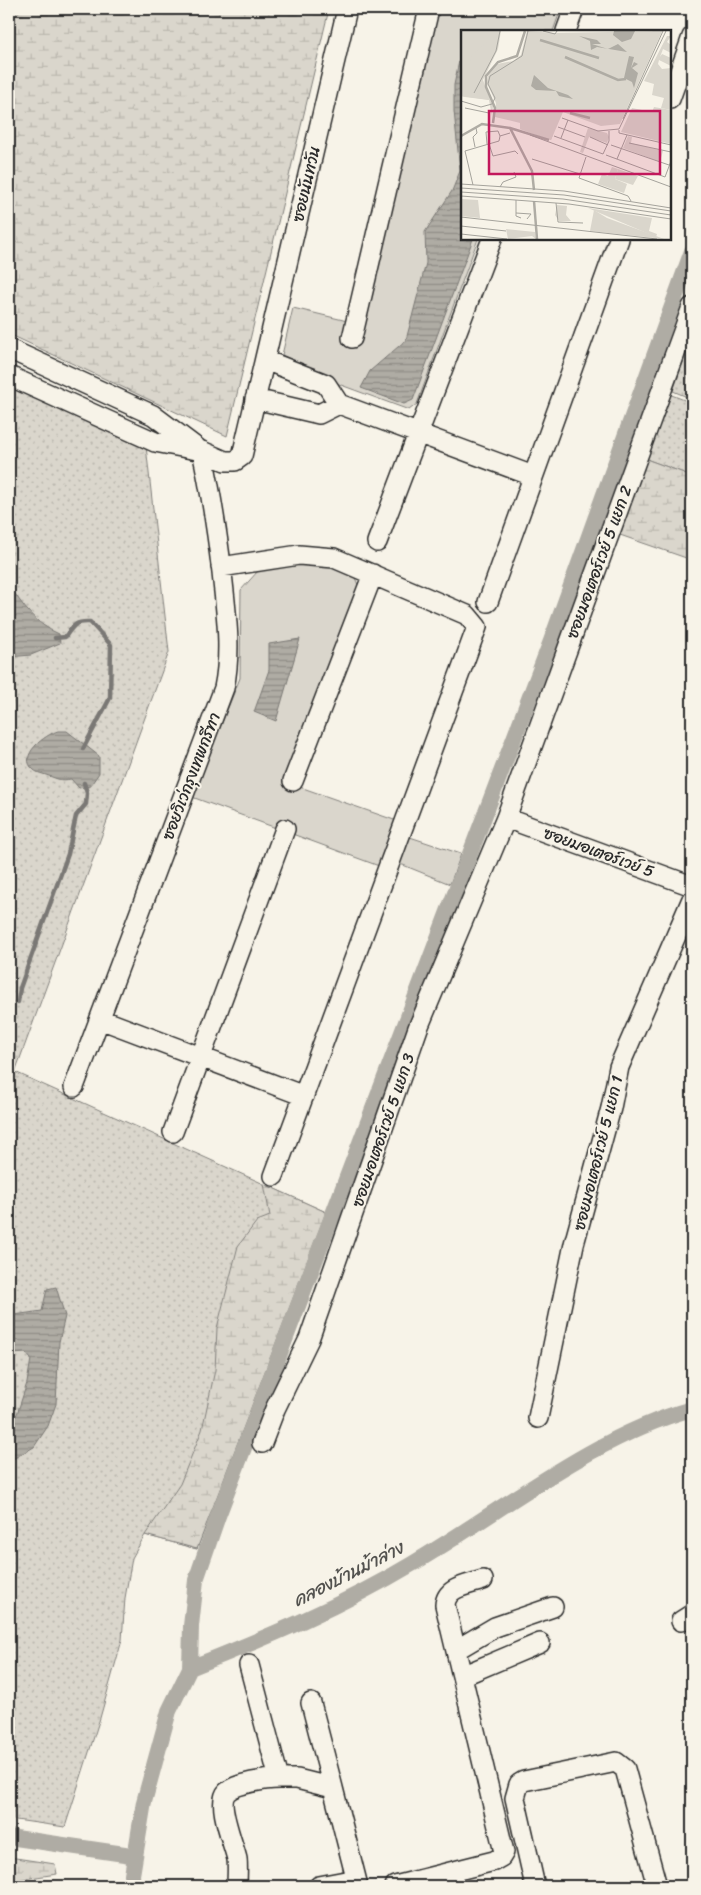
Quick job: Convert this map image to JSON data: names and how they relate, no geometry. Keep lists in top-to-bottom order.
{
  "streets": {
    "street": [
      "ซอยนันทวัน",
      "ซอยมอเตอร์เวย์ 5 แยก 2",
      "ซอยวิเว่กรุงเทพกรีฑา",
      "ซอยมอเตอร์เวย์ 5",
      "ซอยมอเตอร์เวย์ 5 แยก 3",
      "ซอยมอเตอร์เวย์ 5 แยก 1"
    ]
  },
  "crossings": [
    ["ซอยนันทวัน", "ซอยวิเว่กรุงเทพกรีฑา"],
    ["ซอยมอเตอร์เวย์ 5 แยก 2", "ซอยมอเตอร์เวย์ 5"],
    ["ซอยมอเตอร์เวย์ 5 แยก 2", "ซอยมอเตอร์เวย์ 5 แยก 3"],
    ["ซอยมอเตอร์เวย์ 5", "ซอยมอเตอร์เวย์ 5 แยก 3"]
  ],
  "water": ["คลองบ้านม้าล่าง"]
}
